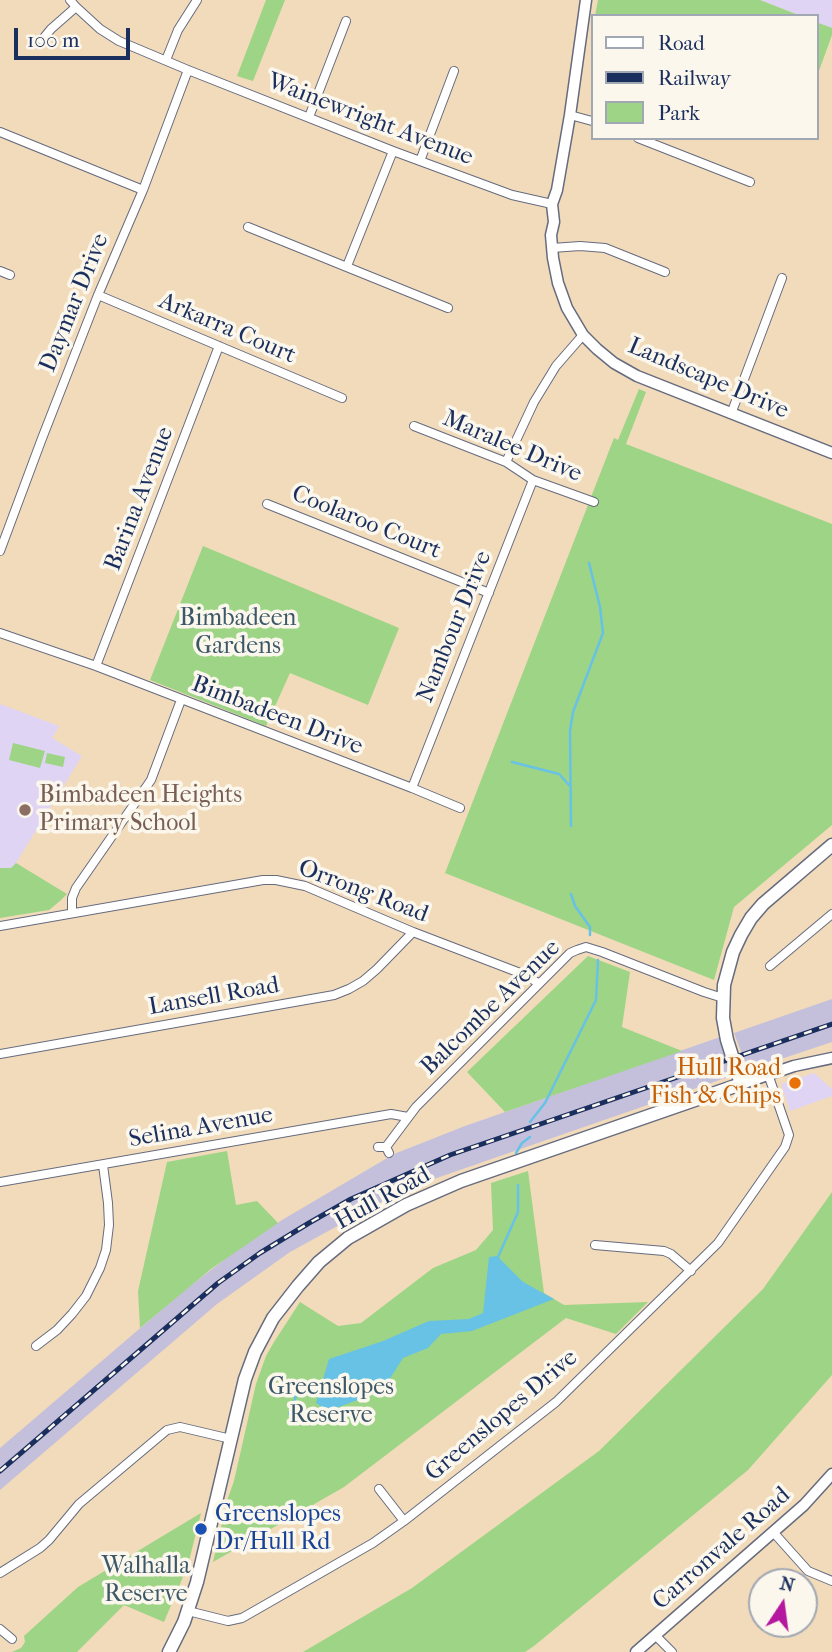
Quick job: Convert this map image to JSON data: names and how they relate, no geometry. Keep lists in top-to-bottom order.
{
  "streets": {
    "main road": ["Hull Road"],
    "street": [
      "Wainewright Avenue",
      "Daymar Drive",
      "Arkarra Court",
      "Landscape Drive",
      "Maralee Drive",
      "Barina Avenue",
      "Coolaroo Court",
      "Nambour Drive",
      "Bimbadeen Drive",
      "Orrong Road",
      "Lansell Road",
      "Balcombe Avenue",
      "Selina Avenue",
      "Greenslopes Drive",
      "Carronvale Road"
    ]
  },
  "crossings": [
    ["Wainewright Avenue", "Daymar Drive"],
    ["Wainewright Avenue", "Landscape Drive"],
    ["Daymar Drive", "Arkarra Court"],
    ["Arkarra Court", "Barina Avenue"],
    ["Maralee Drive", "Nambour Drive"],
    ["Barina Avenue", "Bimbadeen Drive"],
    ["Coolaroo Court", "Nambour Drive"],
    ["Nambour Drive", "Bimbadeen Drive"],
    ["Orrong Road", "Lansell Road"],
    ["Orrong Road", "Balcombe Avenue"],
    ["Balcombe Avenue", "Selina Avenue"],
    ["Hull Road", "Greenslopes Drive"]
  ],
  "parks": ["Bimbadeen Gardens", "Greenslopes Reserve", "Walhalla Reserve"],
  "places": ["Bimbadeen Heights Primary School", "Hull Road Fish & Chips", "Greenslopes Dr/Hull Rd"],
  "legend": ["Road", "Railway", "Park"],
  "scale_bar": "100 m",
  "north": "top"
}
